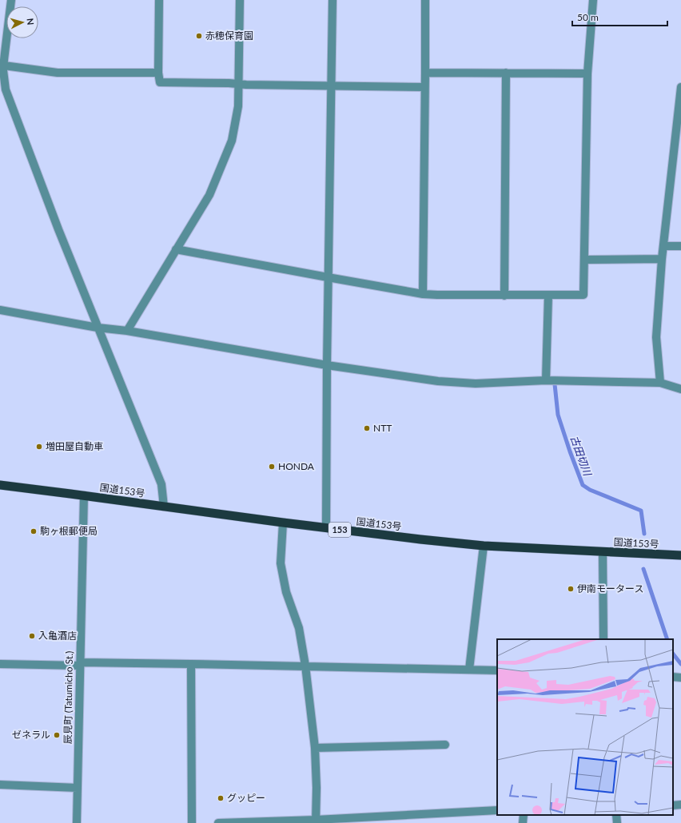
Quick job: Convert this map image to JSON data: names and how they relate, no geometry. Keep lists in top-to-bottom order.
{
  "streets": {
    "highway": ["国道153号", "153"],
    "street": ["辰見町 (Tatumicho St.)"]
  },
  "crossings": [
    ["国道153号", "辰見町 (Tatumicho St.)"]
  ],
  "water": ["古田切川"],
  "places": [
    "赤穂保育園",
    "NTT",
    "増田屋自動車",
    "HONDA",
    "駒ヶ根郵便局",
    "伊南モータース",
    "入亀酒店",
    "ゼネラル",
    "グッピー"
  ],
  "scale_bar": "50 m",
  "north": "right"
}
